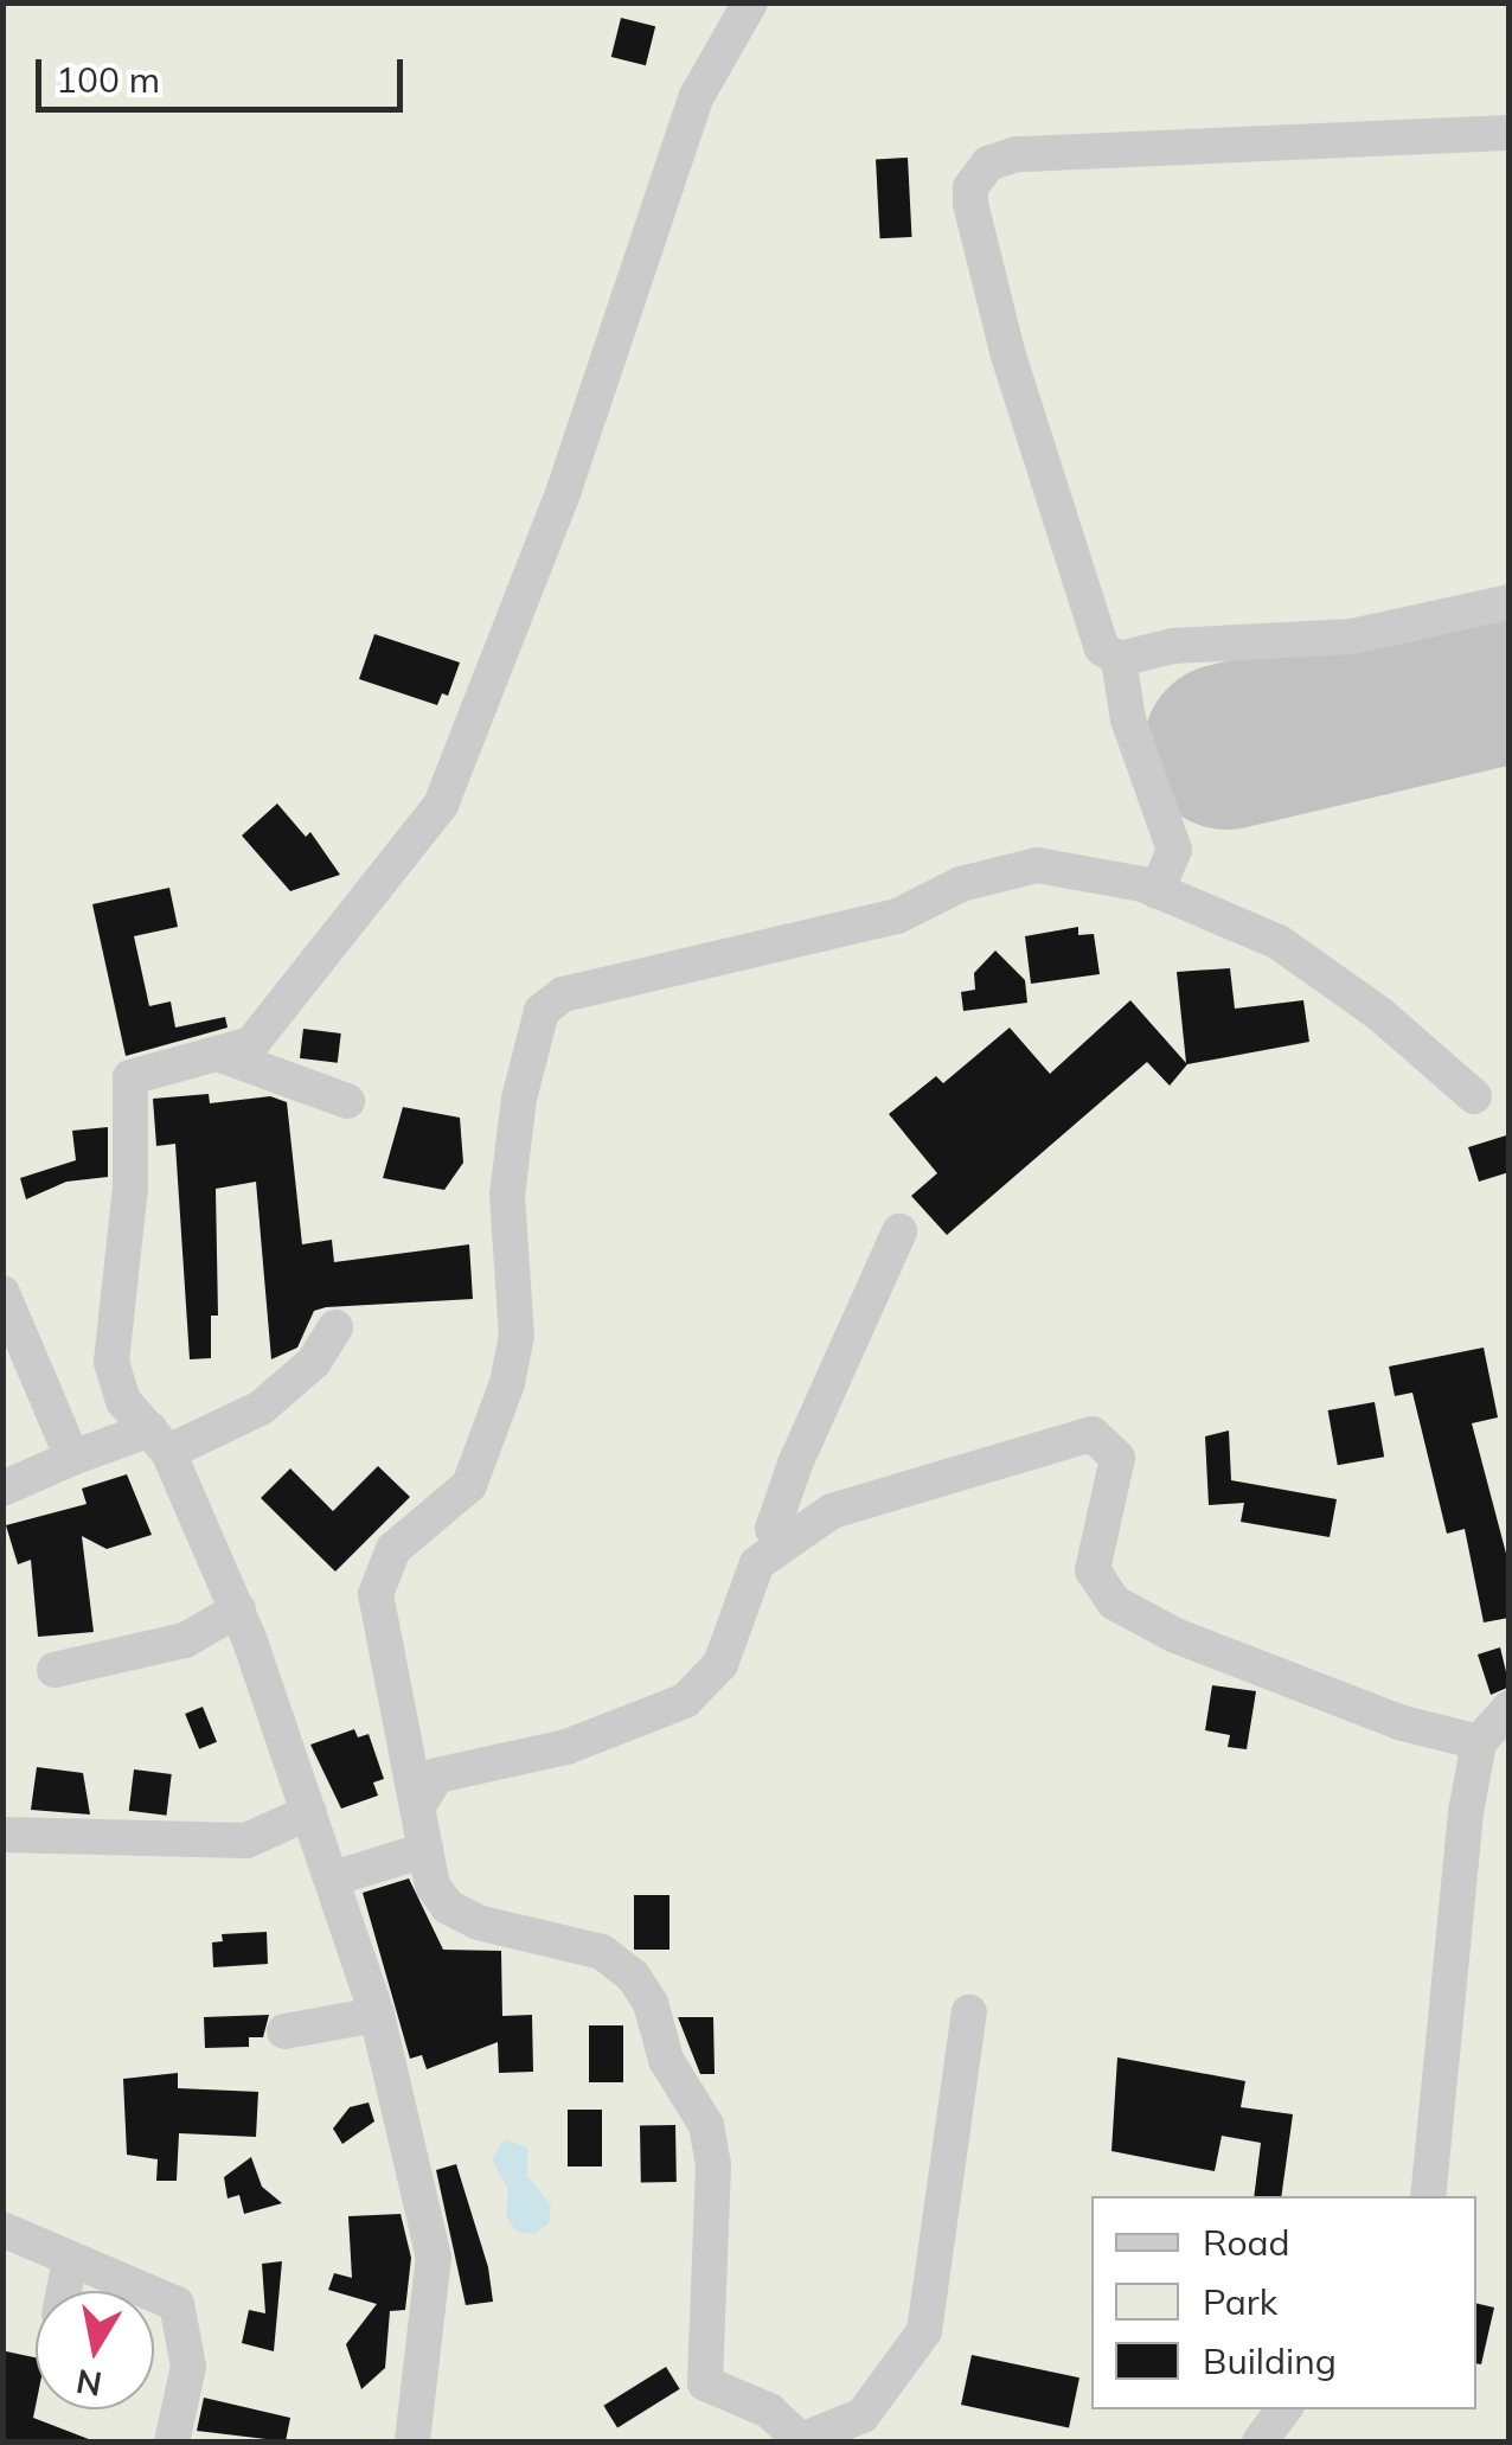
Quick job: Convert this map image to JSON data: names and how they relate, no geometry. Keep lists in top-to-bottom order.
{
  "legend": ["Road", "Park", "Building"],
  "scale_bar": "100 m",
  "north": "bottom"
}
